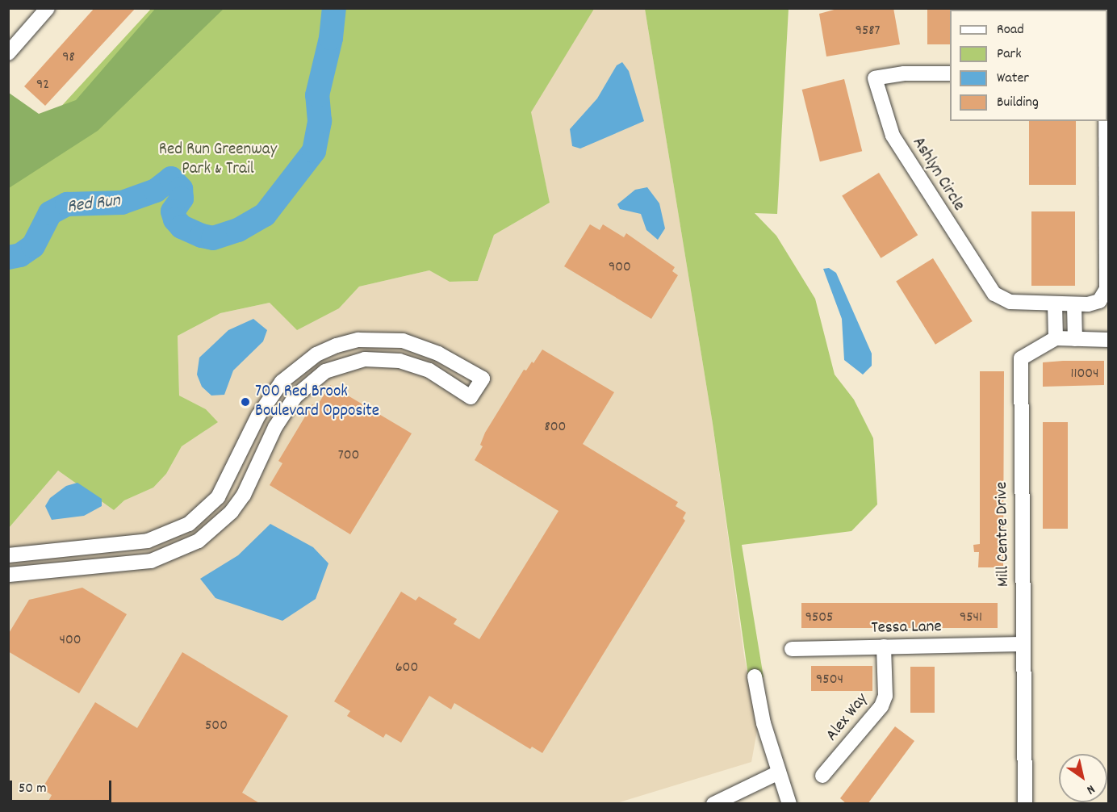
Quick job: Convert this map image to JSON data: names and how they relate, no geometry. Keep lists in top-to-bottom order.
{
  "streets": {
    "street": [
      "Ashlyn Circle",
      "Mill Centre Drive",
      "Tessa Lane",
      "Alex Way"
    ]
  },
  "crossings": [
    ["Mill Centre Drive", "Tessa Lane"],
    ["Tessa Lane", "Alex Way"]
  ],
  "water": ["Red Run"],
  "parks": ["Red Run Greenway Park & Trail"],
  "places": ["700 Red Brook Boulevard Opposite"],
  "house_numbers": [
    "9587",
    "98",
    "92",
    "900",
    "11004",
    "800",
    "700",
    "9505",
    "9541",
    "400",
    "600",
    "9504",
    "500"
  ],
  "legend": [
    "Road",
    "Park",
    "Water",
    "Building"
  ],
  "scale_bar": "50 m",
  "north": "bottom right"
}
